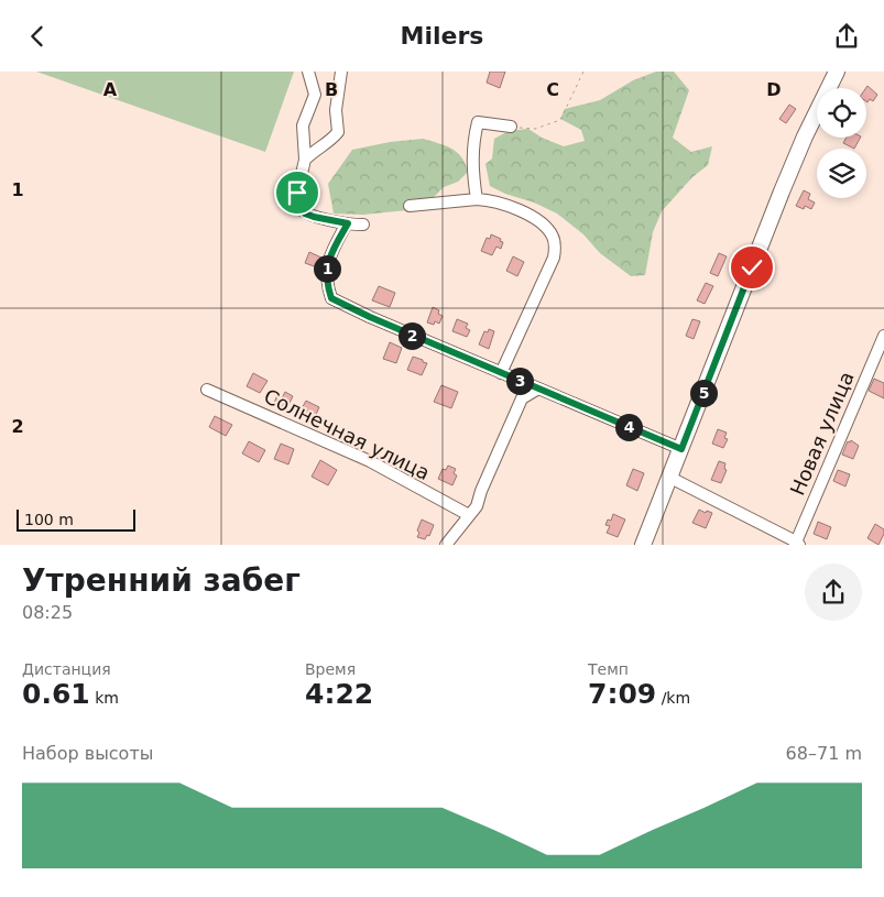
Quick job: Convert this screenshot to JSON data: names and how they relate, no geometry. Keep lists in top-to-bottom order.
{
  "streets": {
    "street": ["Новая улица", "Солнечная улица"]
  },
  "scale_bar": "100 m",
  "page": {
    "header": "Milers",
    "pins": [
      "1",
      "2",
      "3",
      "5",
      "4"
    ],
    "scale": "100 m",
    "heading": ["Утренний забег", "08:25"],
    "stats": [
      ["Дистанция", "0.61 km"],
      ["Время", "4:22"],
      ["Темп", "7:09 /km"]
    ],
    "chart": ["Набор высоты", "68–71 m"]
  },
  "grid": {
    "columns": [
      "A",
      "B",
      "C",
      "D"
    ],
    "rows": ["1", "2"]
  }
}
